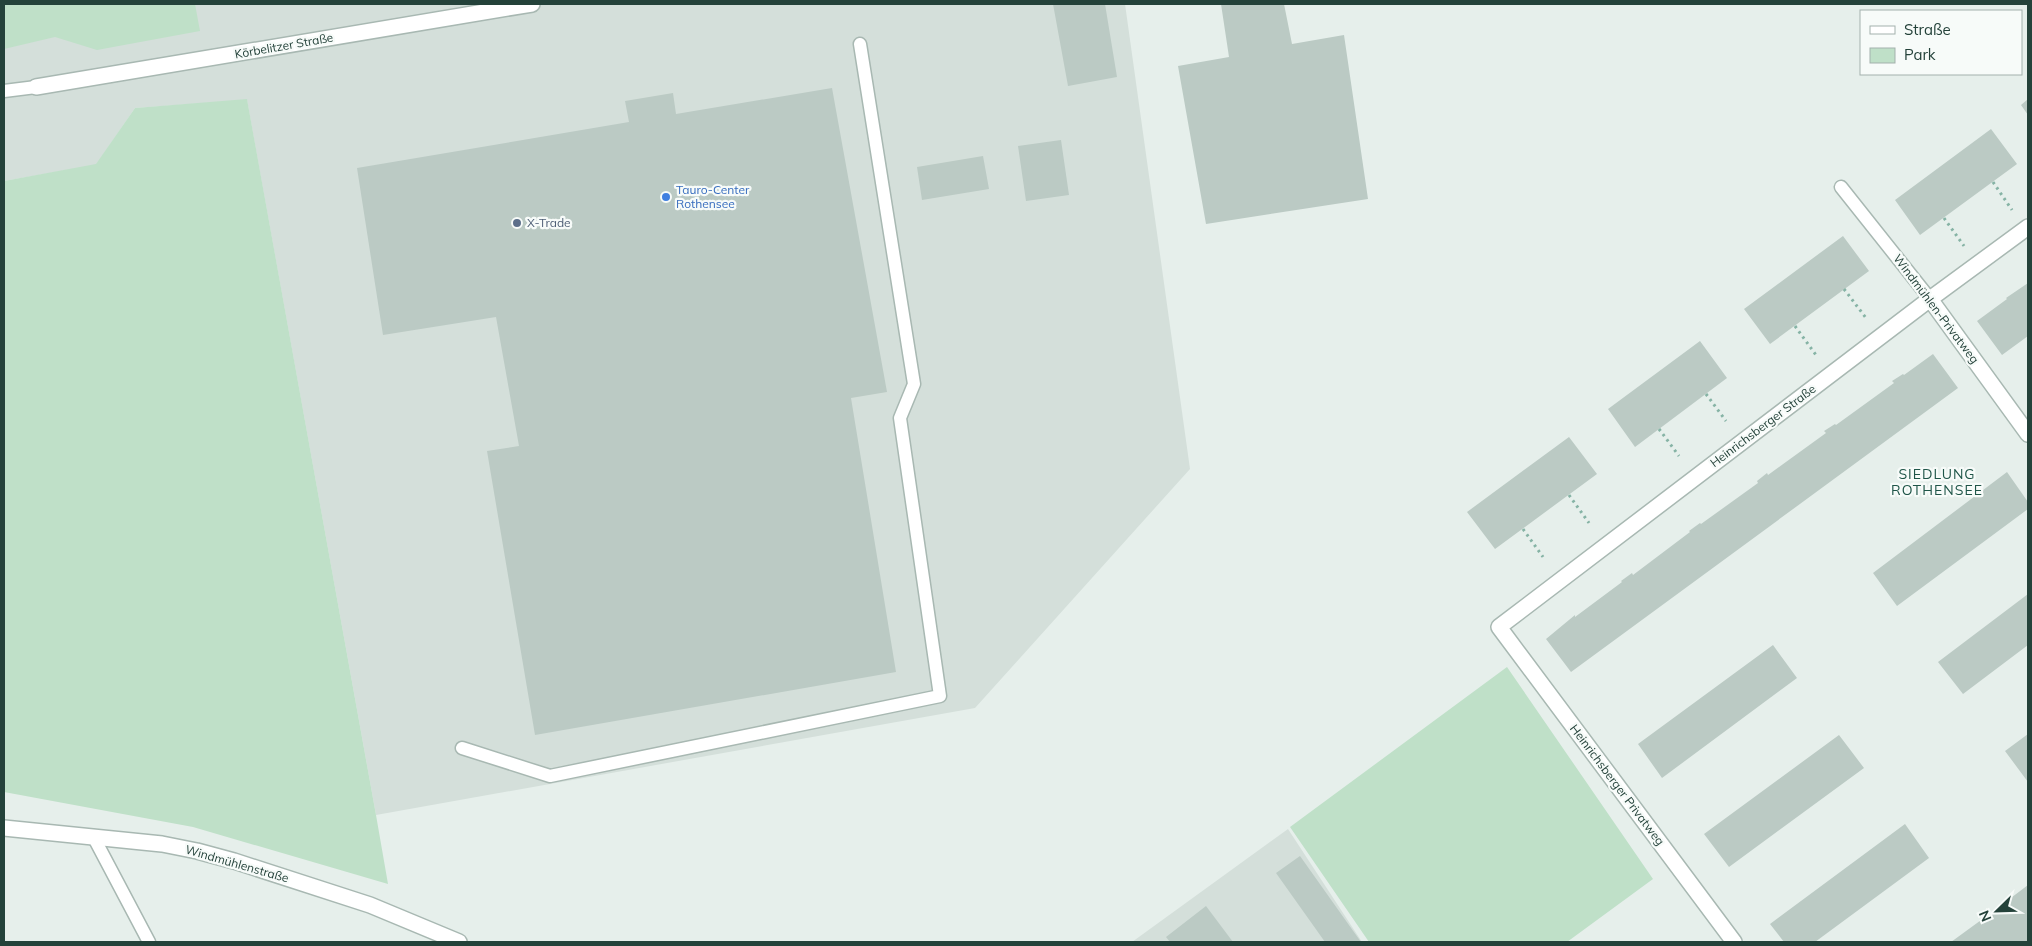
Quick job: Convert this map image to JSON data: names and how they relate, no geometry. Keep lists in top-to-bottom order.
{
  "streets": {
    "street": [
      "Körbelitzer Straße",
      "Windmühlen-Privatweg",
      "Heinrichsberger Straße",
      "Heinrichsberger Privatweg",
      "Windmühlenstraße"
    ]
  },
  "crossings": [
    ["Windmühlen-Privatweg", "Heinrichsberger Straße"],
    ["Heinrichsberger Straße", "Heinrichsberger Privatweg"]
  ],
  "districts": ["SIEDLUNG ROTHENSEE"],
  "places": ["Tauro-Center Rothensee", "X-Trade"],
  "legend": ["Straße", "Park"],
  "north": "bottom left"
}
